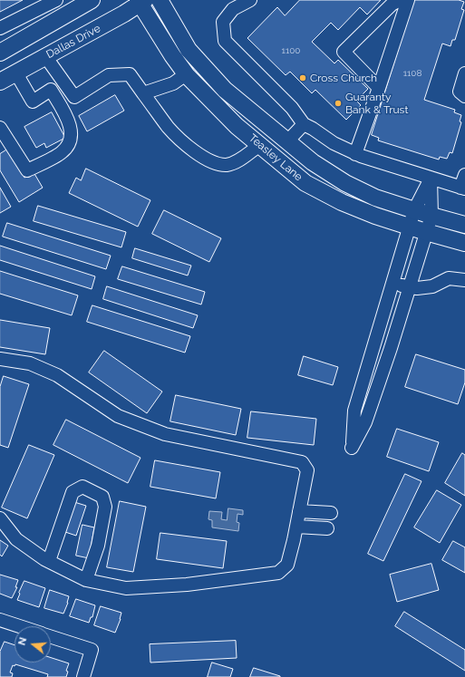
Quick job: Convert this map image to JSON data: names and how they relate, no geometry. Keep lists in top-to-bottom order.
{
  "streets": {
    "main road": ["Dallas Drive", "Teasley Lane"]
  },
  "crossings": [
    ["Dallas Drive", "Teasley Lane"]
  ],
  "places": ["Cross Church", "Guaranty Bank & Trust"],
  "house_numbers": ["1100", "1108"],
  "north": "left"
}
